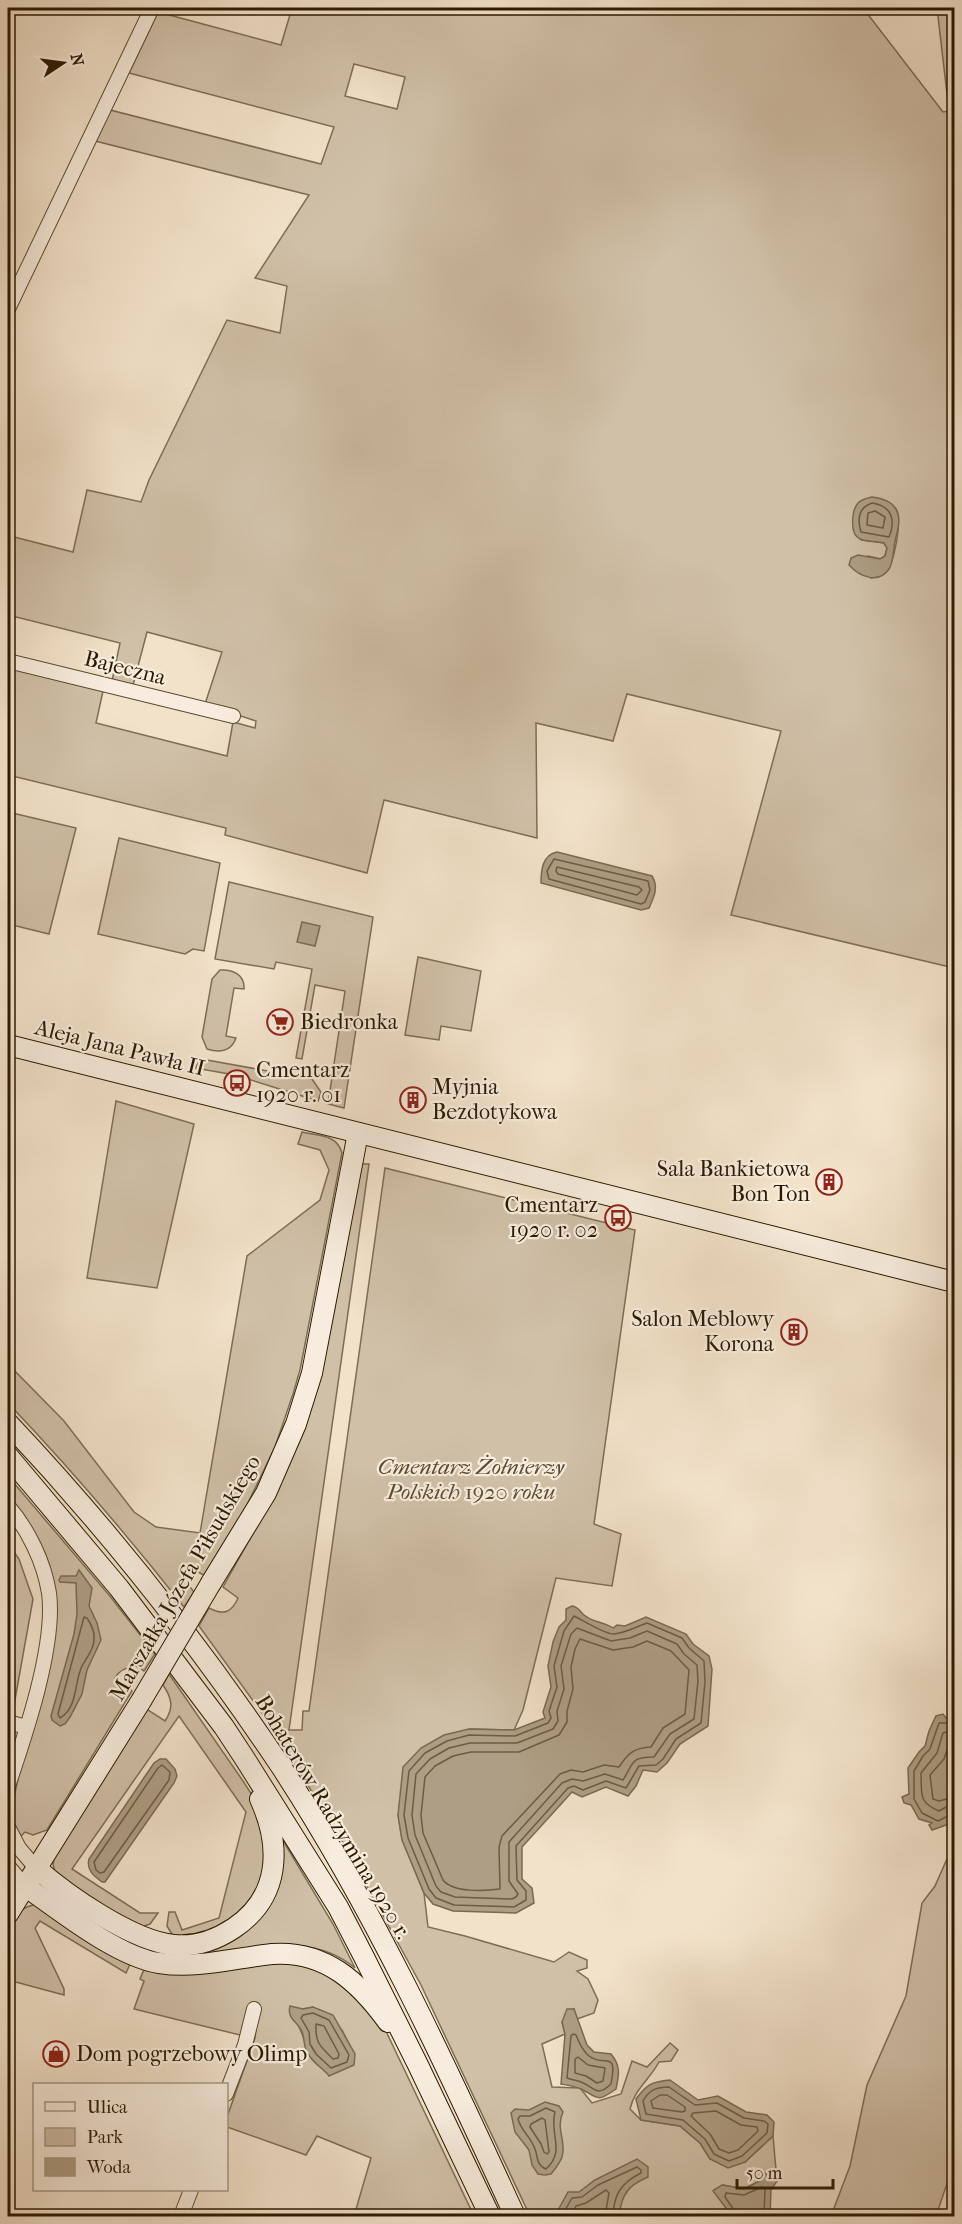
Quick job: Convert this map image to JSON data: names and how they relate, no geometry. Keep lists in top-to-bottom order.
{
  "streets": {
    "main road": ["Aleja Jana Pawła II", "Marszałka Józefa Piłsudskiego", "Bohaterów Radzymina 1920 r."],
    "street": ["Bajeczna"]
  },
  "crossings": [
    ["Aleja Jana Pawła II", "Marszałka Józefa Piłsudskiego"]
  ],
  "parks": ["Cmentarz Żołnierzy Polskich 1920 roku"],
  "places": {
    "supermarket": ["Biedronka"],
    "bus stop": ["Cmentarz 1920 r. 01", "Cmentarz 1920 r. 02"],
    "building": ["Myjnia Bezdotykowa", "Sala Bankietowa Bon Ton", "Salon Meblowy Korona"],
    "shop": ["Dom pogrzebowy Olimp"]
  },
  "legend": ["Ulica", "Park", "Woda"],
  "scale_bar": "50 m",
  "north": "right"
}
